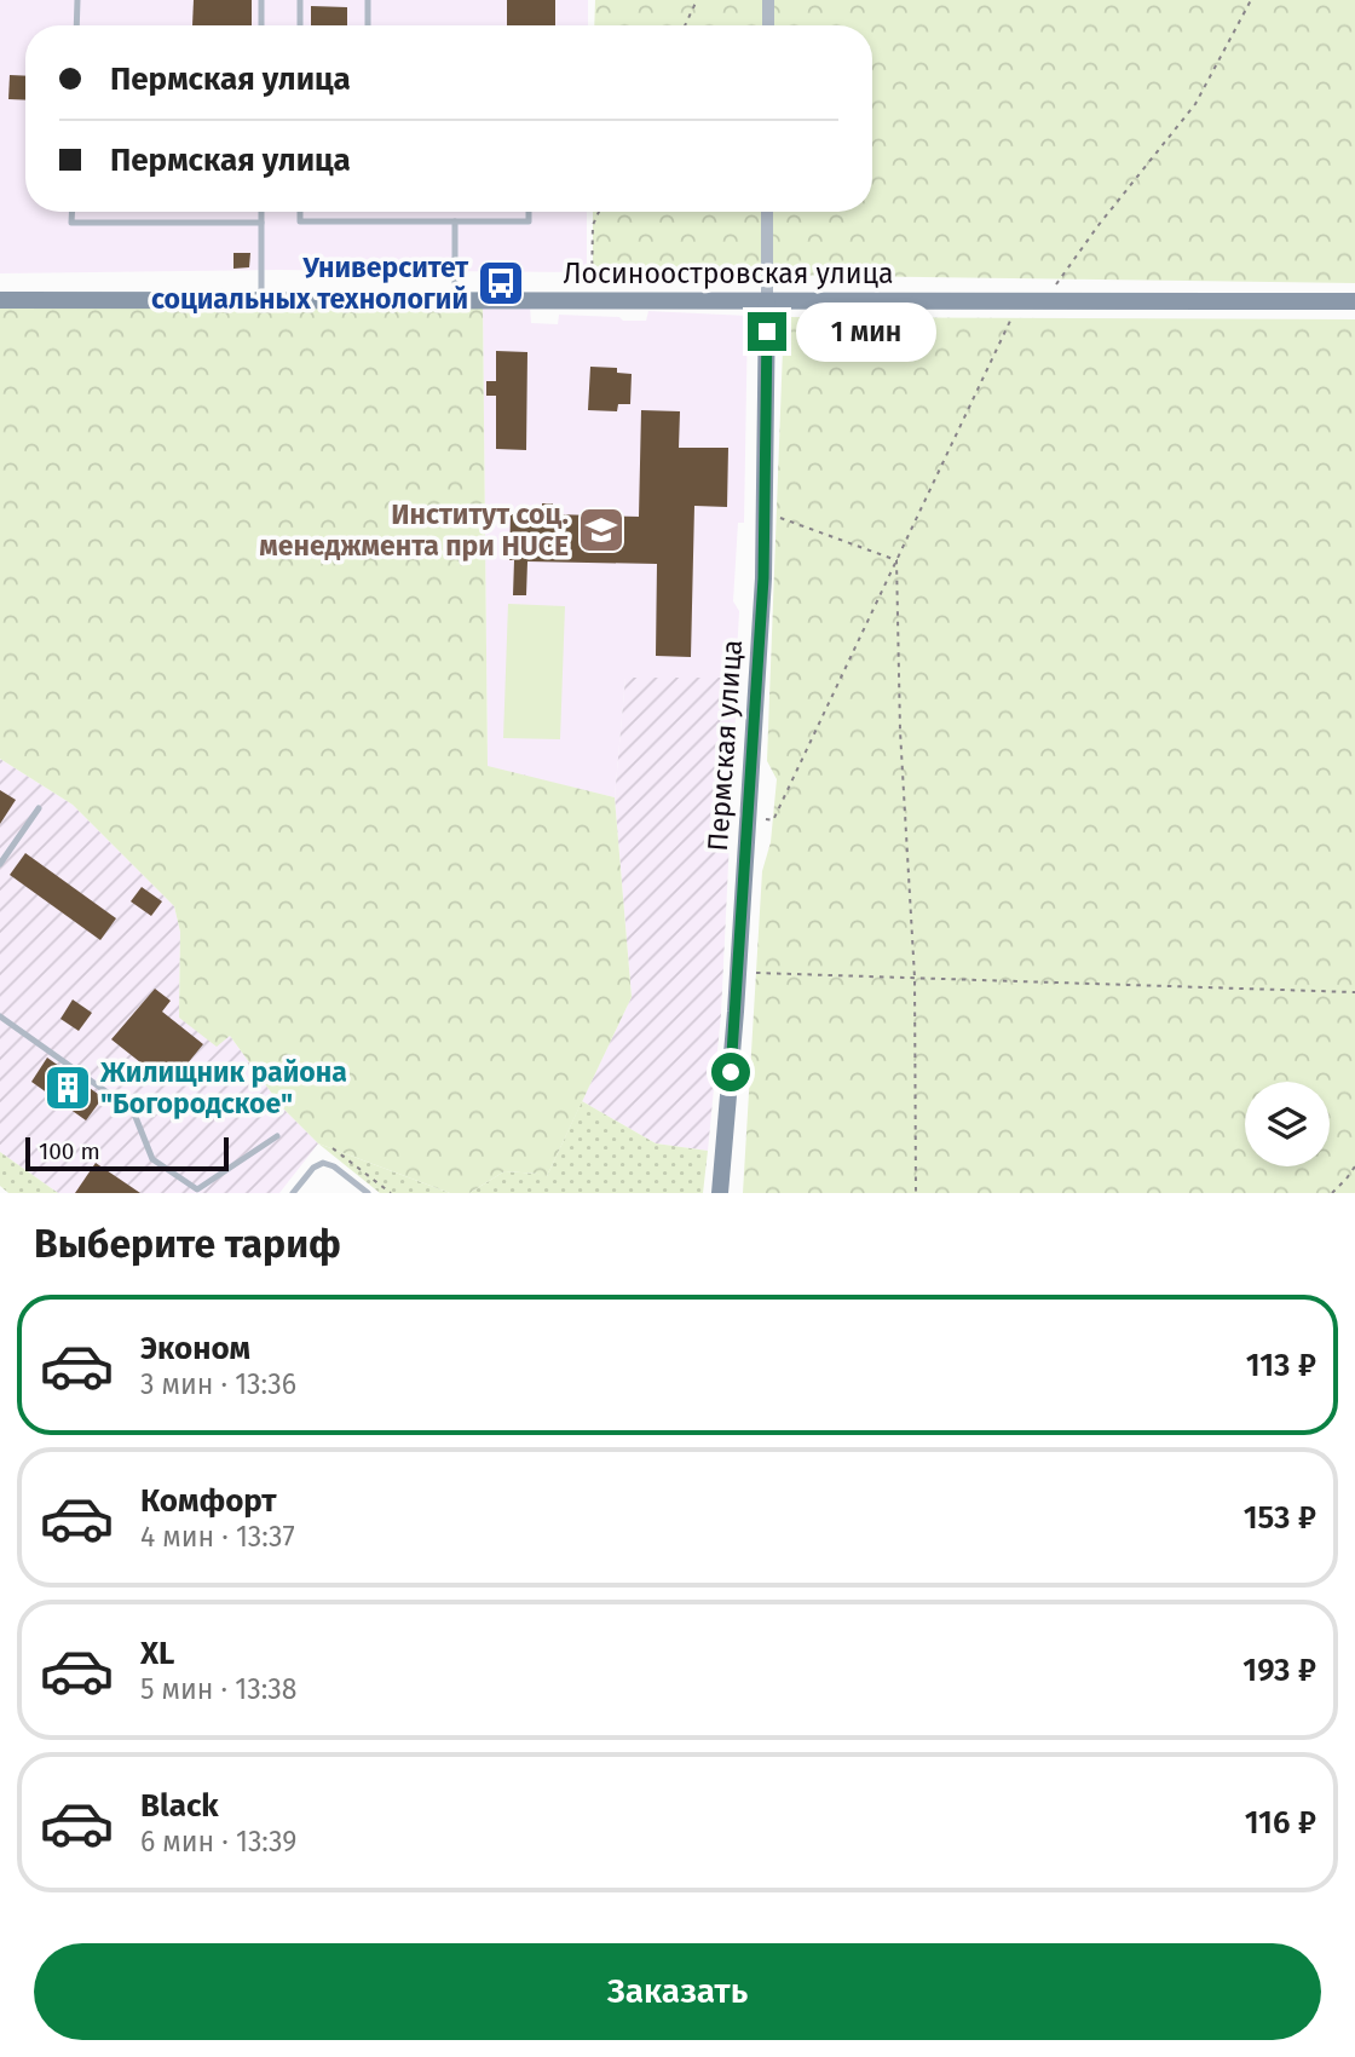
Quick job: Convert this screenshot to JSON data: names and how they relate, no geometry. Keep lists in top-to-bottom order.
{
  "streets": {
    "street": ["Лосиноостровская улица", "Пермская улица"]
  },
  "crossings": [
    ["Лосиноостровская улица", "Пермская улица"]
  ],
  "places": {
    "bus stop": ["Университет социальных технологий"],
    "school or university": ["Институт соц. менеджмента при HUCE"],
    "building": ["Жилищник района \"Богородское\""]
  },
  "scale_bar": "100 m",
  "page": {
    "banner": ["Пермская улица", "Пермская улица"],
    "bubble": "1 мин",
    "scale": "100 m",
    "heading": "Выберите тариф",
    "list": [
      {
        "name": "Эконом",
        "note": "3 мин · 13:36",
        "value": "113 ₽"
      },
      {
        "name": "Комфорт",
        "note": "4 мин · 13:37",
        "value": "153 ₽"
      },
      {
        "name": "XL",
        "note": "5 мин · 13:38",
        "value": "193 ₽"
      },
      {
        "name": "Black",
        "note": "6 мин · 13:39",
        "value": "116 ₽"
      }
    ],
    "buttons": "Заказать"
  }
}
